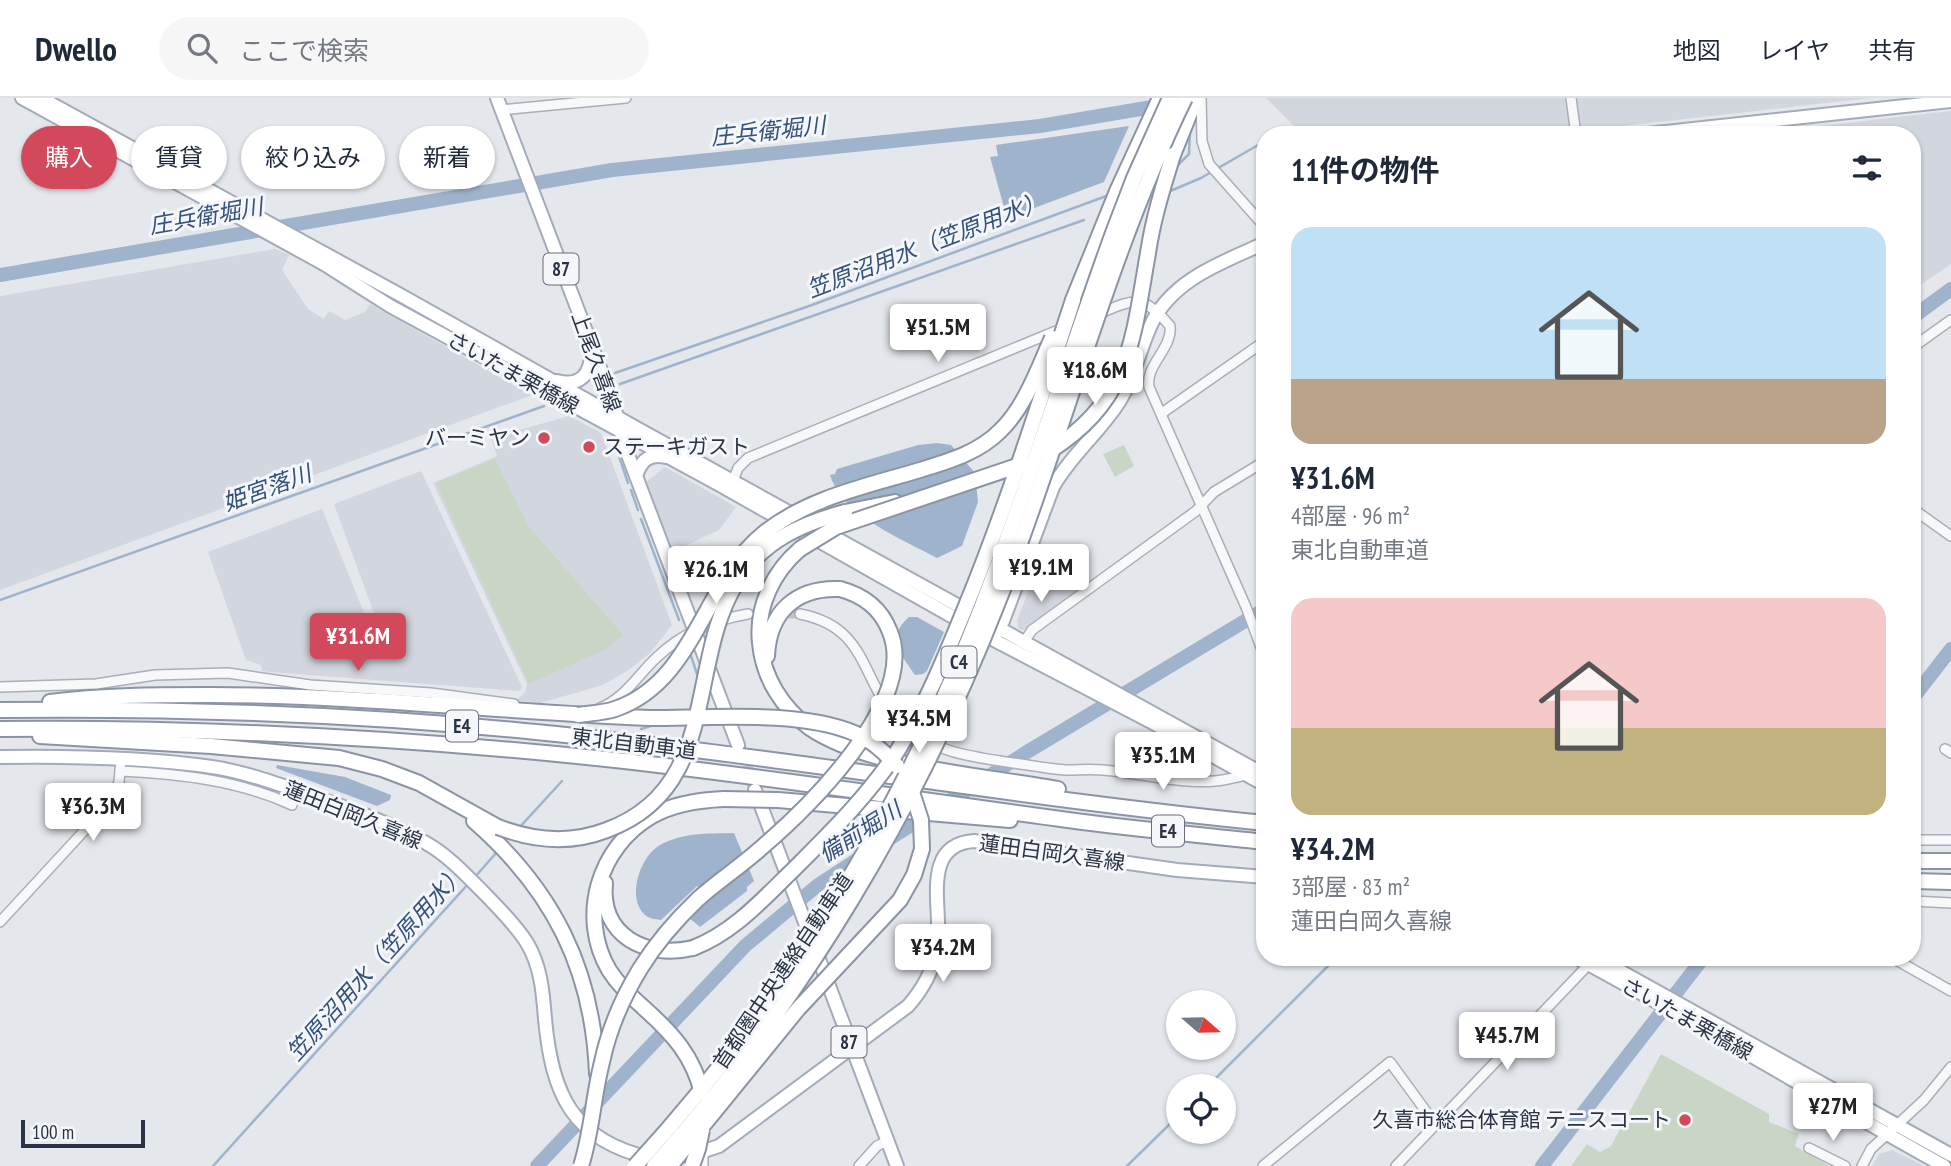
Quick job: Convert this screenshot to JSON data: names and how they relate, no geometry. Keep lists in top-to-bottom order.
{
  "streets": {
    "highway": [
      "C4",
      "E4",
      "東北自動車道",
      "首都圏中央連絡自動車道"
    ],
    "main road": [
      "87",
      "上尾久喜線",
      "さいたま栗橋線",
      "蓮田白岡久喜線"
    ]
  },
  "crossings": [
    ["87", "蓮田白岡久喜線"],
    ["上尾久喜線", "さいたま栗橋線"]
  ],
  "water": [
    "庄兵衛堀川",
    "笠原沼用水（笠原用水）",
    "姫宮落川",
    "備前堀川"
  ],
  "places": ["バーミヤン", "ステーキガスト", "久喜市総合体育館 テニスコート"],
  "scale_bar": "100 m",
  "north": "right",
  "page": {
    "header": "Dwello",
    "search": "ここで検索",
    "nav": ["地図", "レイヤ", "共有"],
    "chip": [
      "購入",
      "賃貸",
      "絞り込み",
      "新着"
    ],
    "heading": "11件の物件",
    "list": [
      {
        "name": "¥31.6M",
        "note": "4部屋 · 96 m² · 東北自動車道"
      },
      {
        "name": "¥34.2M",
        "note": "3部屋 · 83 m² · 蓮田白岡久喜線"
      }
    ],
    "price": [
      "¥51.5M",
      "¥18.6M",
      "¥19.1M",
      "¥26.1M",
      "¥31.6M",
      "¥34.5M",
      "¥35.1M",
      "¥36.3M",
      "¥34.2M",
      "¥45.7M",
      "¥27M"
    ],
    "scale": "100 m"
  }
}
